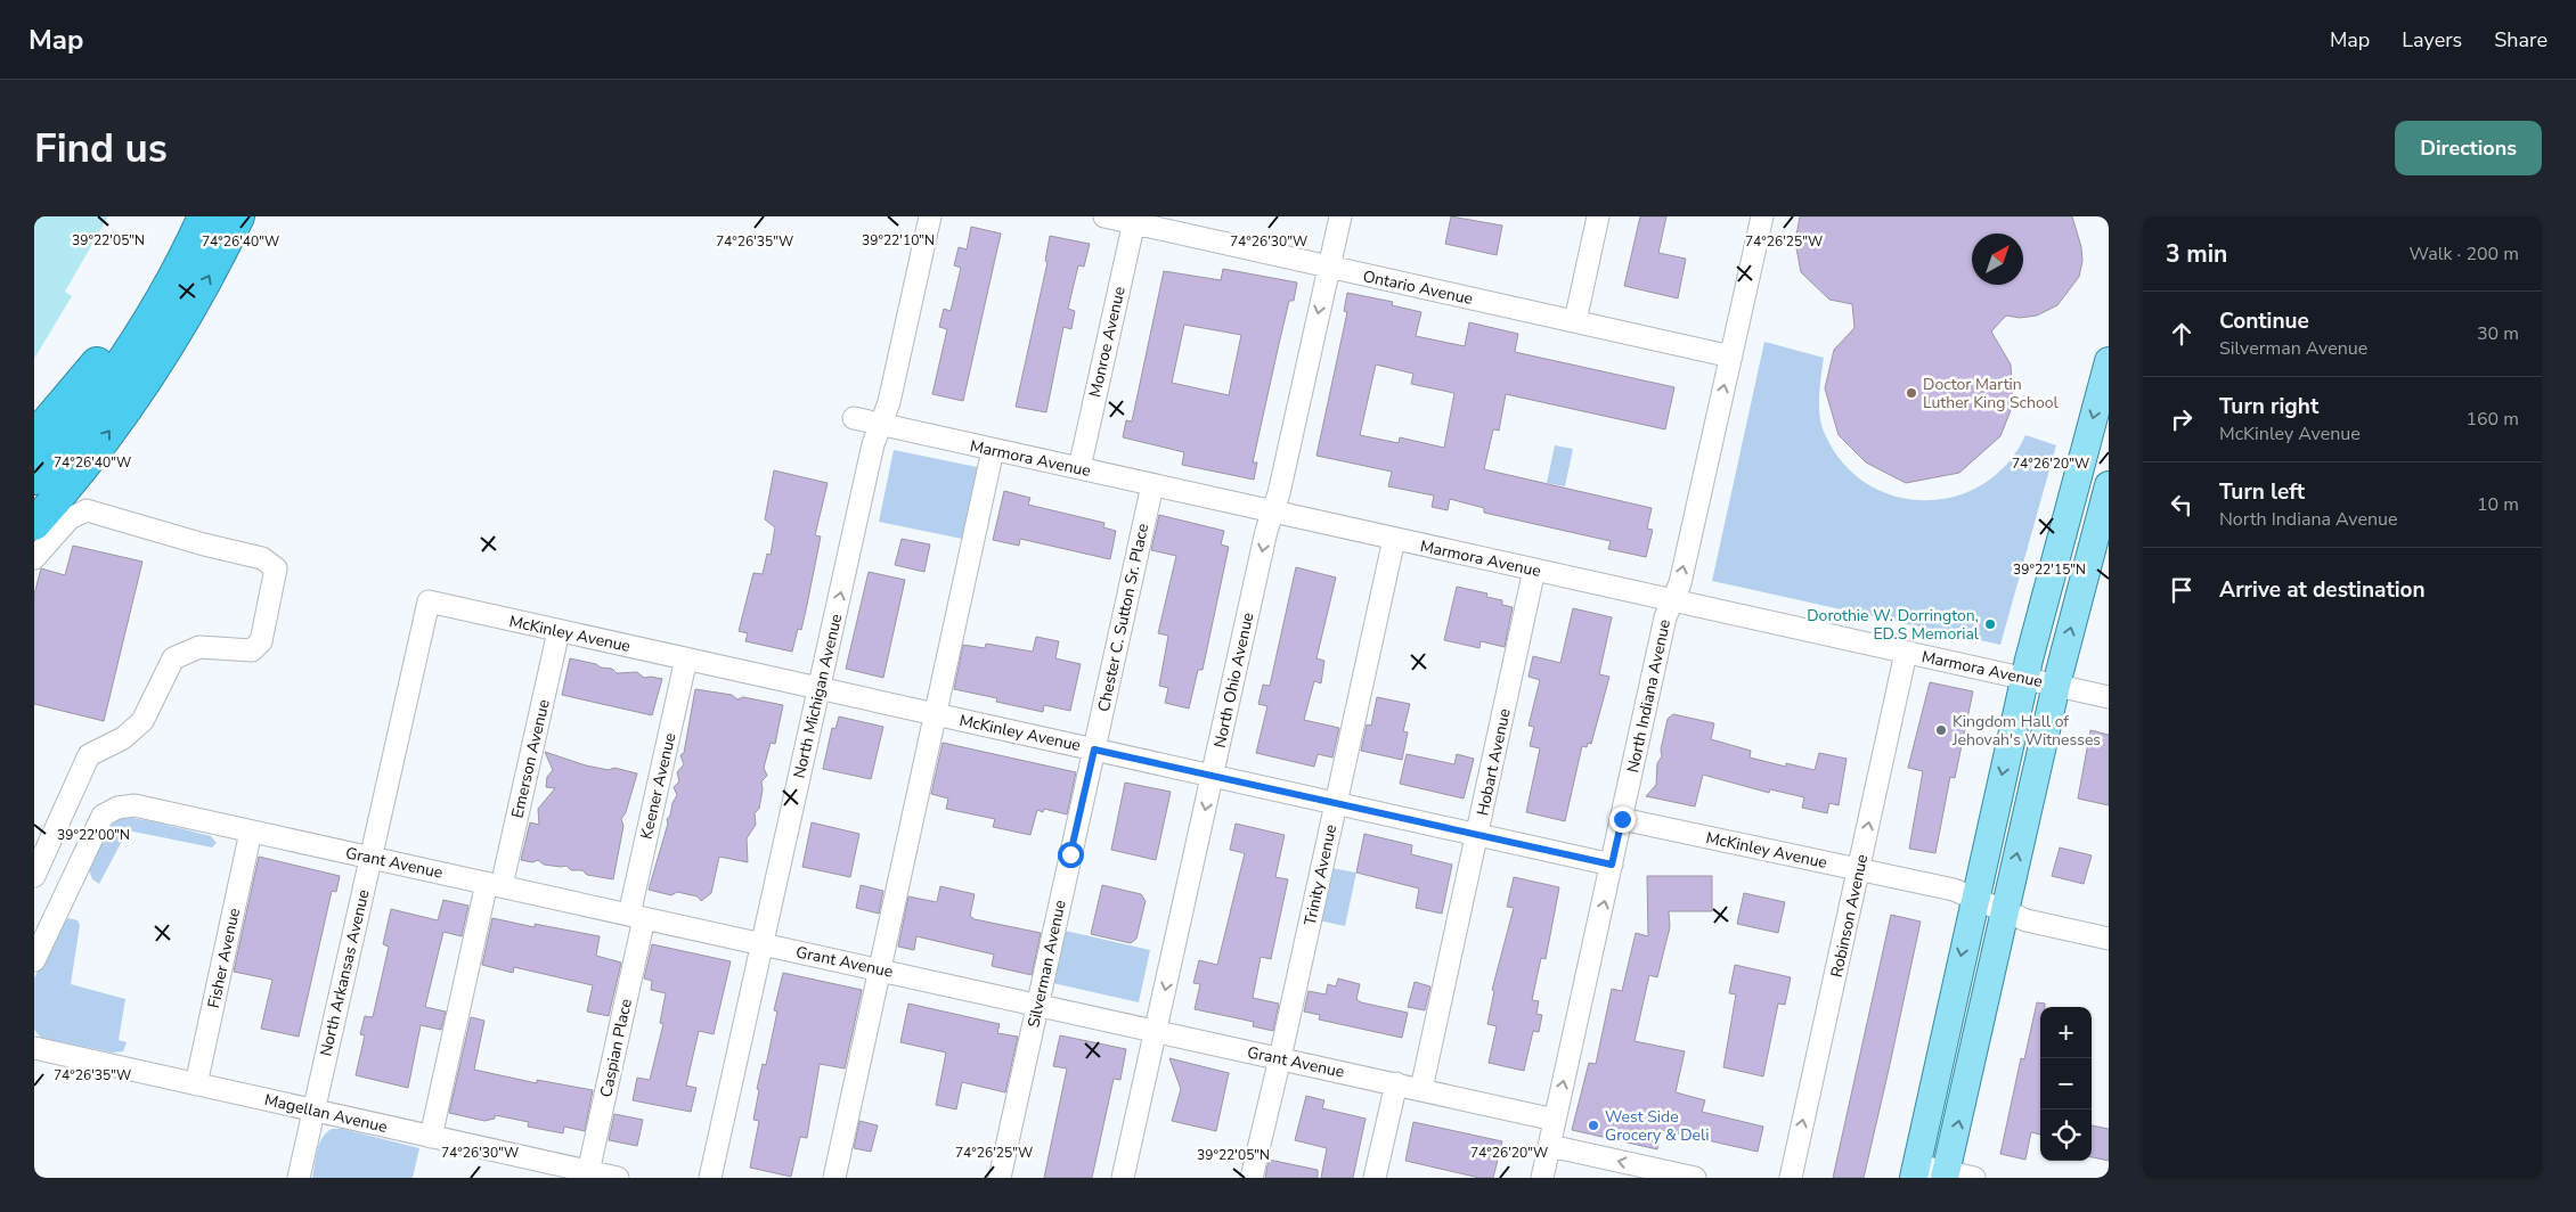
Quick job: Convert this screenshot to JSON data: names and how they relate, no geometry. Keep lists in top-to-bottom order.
{
  "streets": {
    "street": [
      "Ontario Avenue",
      "Monroe Avenue",
      "Marmora Avenue",
      "Chester C. Sutton Sr. Place",
      "McKinley Avenue",
      "North Ohio Avenue",
      "North Michigan Avenue",
      "North Indiana Avenue",
      "Emerson Avenue",
      "Hobart Avenue",
      "Keener Avenue",
      "Grant Avenue",
      "Trinity Avenue",
      "Robinson Avenue",
      "Fisher Avenue",
      "Silverman Avenue",
      "North Arkansas Avenue",
      "Caspian Place",
      "Magellan Avenue"
    ]
  },
  "crossings": [
    ["Ontario Avenue", "Monroe Avenue"],
    ["Ontario Avenue", "North Ohio Avenue"],
    ["Ontario Avenue", "North Indiana Avenue"],
    ["Monroe Avenue", "Marmora Avenue"],
    ["Marmora Avenue", "Chester C. Sutton Sr. Place"],
    ["Marmora Avenue", "North Ohio Avenue"],
    ["Marmora Avenue", "North Michigan Avenue"],
    ["Marmora Avenue", "North Indiana Avenue"],
    ["Marmora Avenue", "Hobart Avenue"],
    ["Marmora Avenue", "Trinity Avenue"],
    ["Marmora Avenue", "Robinson Avenue"],
    ["Chester C. Sutton Sr. Place", "McKinley Avenue"],
    ["Chester C. Sutton Sr. Place", "Silverman Avenue"],
    ["McKinley Avenue", "North Ohio Avenue"],
    ["McKinley Avenue", "North Michigan Avenue"],
    ["McKinley Avenue", "North Indiana Avenue"],
    ["McKinley Avenue", "Emerson Avenue"],
    ["McKinley Avenue", "Hobart Avenue"],
    ["McKinley Avenue", "Keener Avenue"],
    ["McKinley Avenue", "Trinity Avenue"],
    ["McKinley Avenue", "Robinson Avenue"],
    ["McKinley Avenue", "Silverman Avenue"],
    ["McKinley Avenue", "North Arkansas Avenue"],
    ["North Ohio Avenue", "Grant Avenue"],
    ["North Michigan Avenue", "Grant Avenue"],
    ["North Indiana Avenue", "Grant Avenue"],
    ["Emerson Avenue", "Grant Avenue"],
    ["Emerson Avenue", "Magellan Avenue"],
    ["Hobart Avenue", "Grant Avenue"],
    ["Keener Avenue", "Grant Avenue"],
    ["Keener Avenue", "Caspian Place"],
    ["Grant Avenue", "Trinity Avenue"],
    ["Grant Avenue", "Fisher Avenue"],
    ["Grant Avenue", "Silverman Avenue"],
    ["Grant Avenue", "North Arkansas Avenue"],
    ["Grant Avenue", "Caspian Place"],
    ["Fisher Avenue", "Magellan Avenue"],
    ["North Arkansas Avenue", "Magellan Avenue"],
    ["Caspian Place", "Magellan Avenue"]
  ],
  "one_way": ["North Ohio Avenue", "North Indiana Avenue", "Robinson Avenue"],
  "places": [
    "Doctor Martin Luther King School",
    "Dorothie W. Dorrington, ED.S Memorial",
    "Kingdom Hall of Jehovah's Witnesses",
    "West Side Grocery & Deli"
  ],
  "north": "top right",
  "page": {
    "header": "Map",
    "nav": ["Map", "Layers", "Share"],
    "buttons": "Directions",
    "title": "Find us",
    "heading": ["3 min", "Walk · 200 m"],
    "list": [
      ["Continue", "Silverman Avenue", "30 m"],
      ["Turn right", "McKinley Avenue", "160 m"],
      ["Turn left", "North Indiana Avenue", "10 m"],
      "Arrive at destination"
    ],
    "map_buttons": ["+", "−"]
  },
  "coordinates": [
    "39°22'05\"N",
    "39°22'10\"N",
    "74°26'40\"W",
    "74°26'35\"W",
    "74°26'30\"W",
    "74°26'25\"W",
    "74°26'20\"W",
    "39°22'15\"N",
    "39°22'00\"N"
  ]
}
